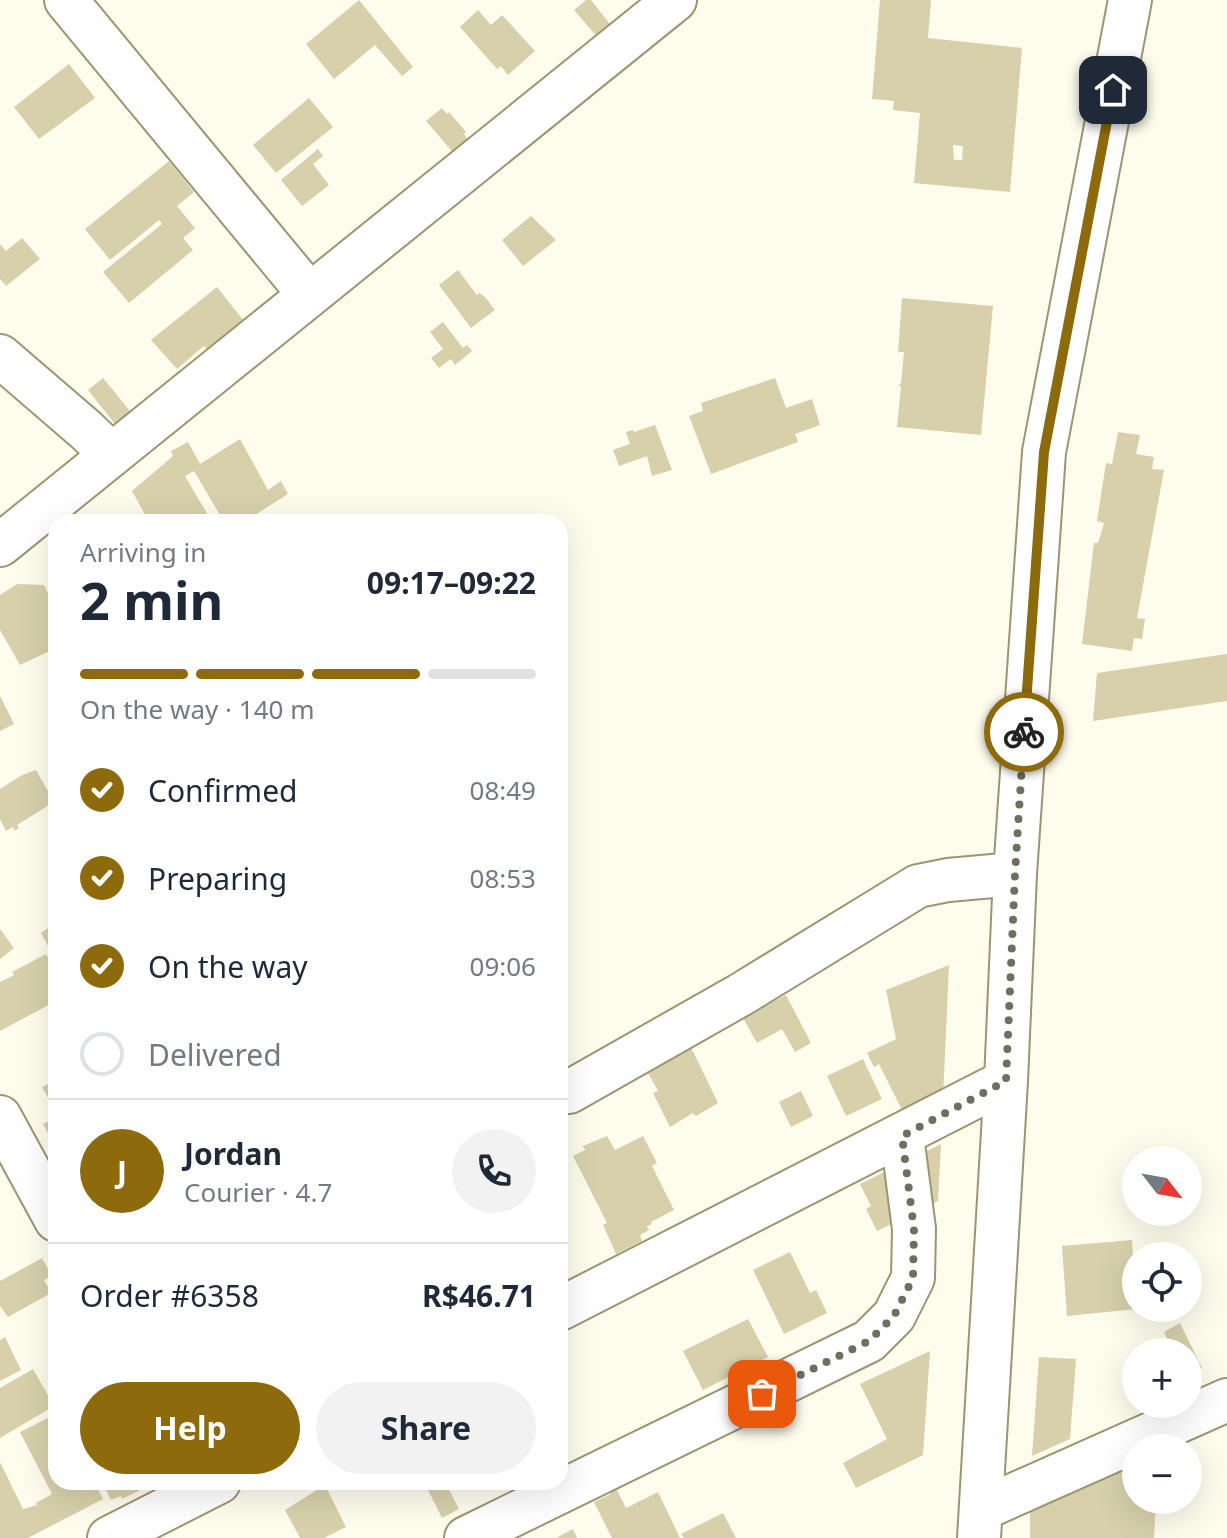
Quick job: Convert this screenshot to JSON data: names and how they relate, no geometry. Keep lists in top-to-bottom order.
{
  "north": "bottom right",
  "page": {
    "heading": ["2 min", "Arriving in", "09:17–09:22"],
    "panel": [
      "Jordan",
      "Courier · 4.7",
      "Order #6358",
      "R$46.71"
    ],
    "bar": "On the way · 140 m",
    "list": [
      ["Confirmed", "08:49"],
      ["Preparing", "08:53"],
      ["On the way", "09:06"],
      "Delivered"
    ],
    "round": "J",
    "map_buttons": ["+", "−"],
    "buttons": ["Help", "Share"]
  }
}
